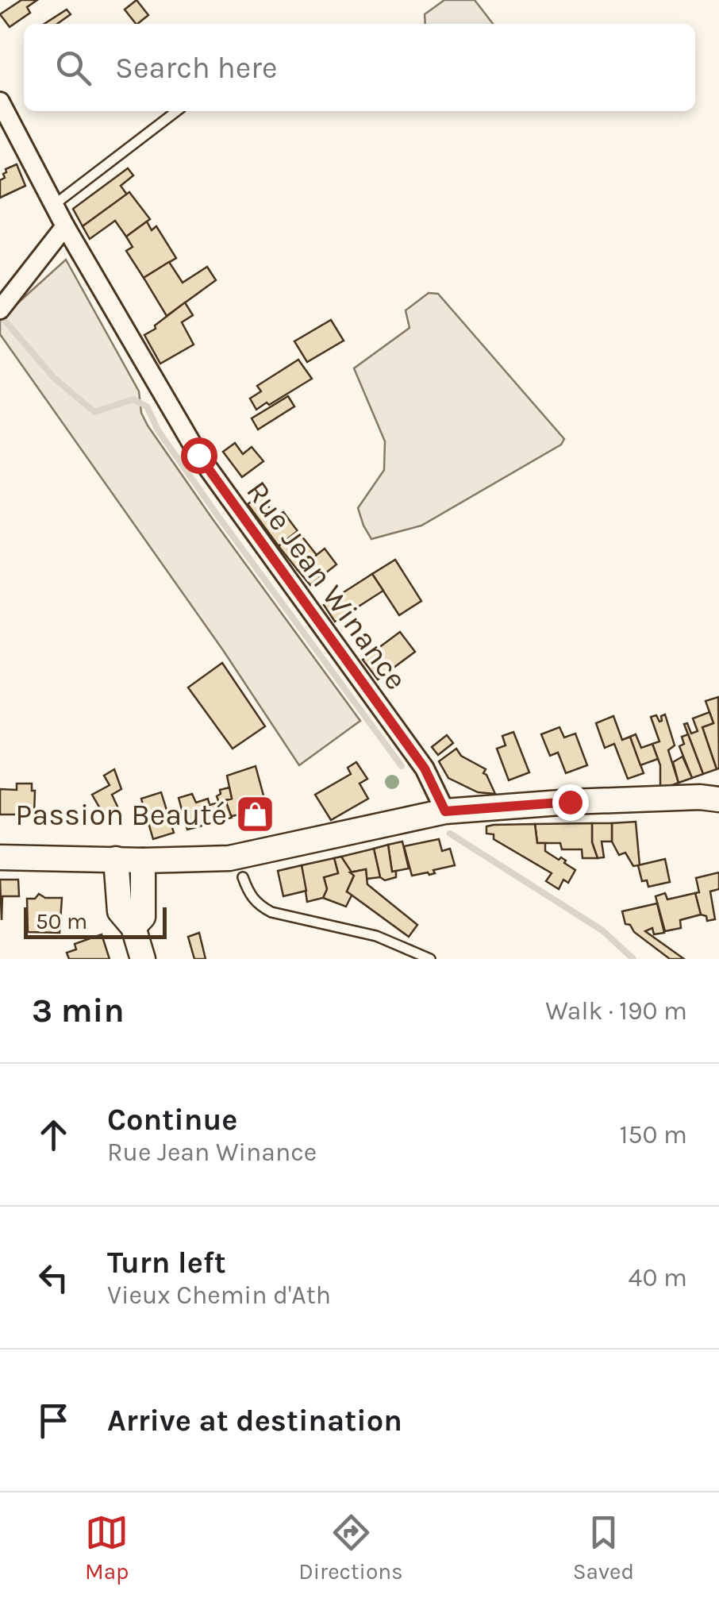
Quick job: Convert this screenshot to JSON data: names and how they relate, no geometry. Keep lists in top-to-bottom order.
{
  "streets": {
    "street": ["Rue Jean Winance"]
  },
  "places": {
    "shop": ["Passion Beauté"]
  },
  "scale_bar": "50 m",
  "page": {
    "search": "Search here",
    "scale": "50 m",
    "heading": ["3 min", "Walk · 190 m"],
    "list": [
      ["Continue", "Rue Jean Winance", "150 m"],
      ["Turn left", "Vieux Chemin d'Ath", "40 m"],
      "Arrive at destination"
    ],
    "nav": ["Map", "Directions", "Saved"]
  }
}
